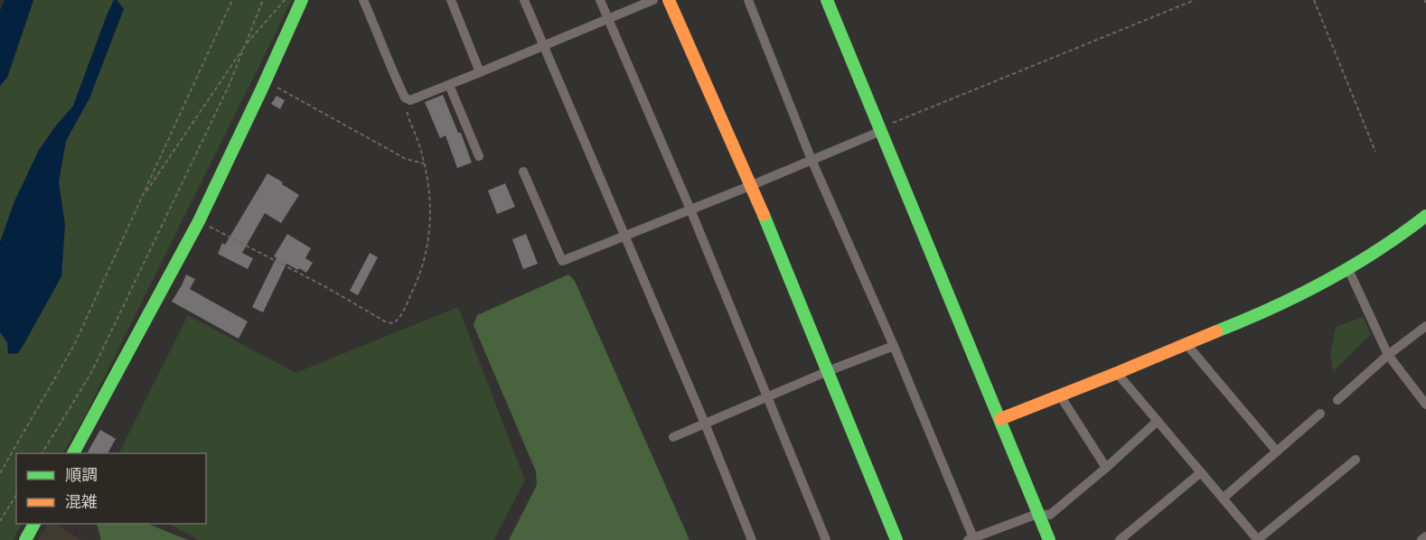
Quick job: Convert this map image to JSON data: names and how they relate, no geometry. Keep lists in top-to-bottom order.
{
  "legend": ["順調", "混雑"]
}
